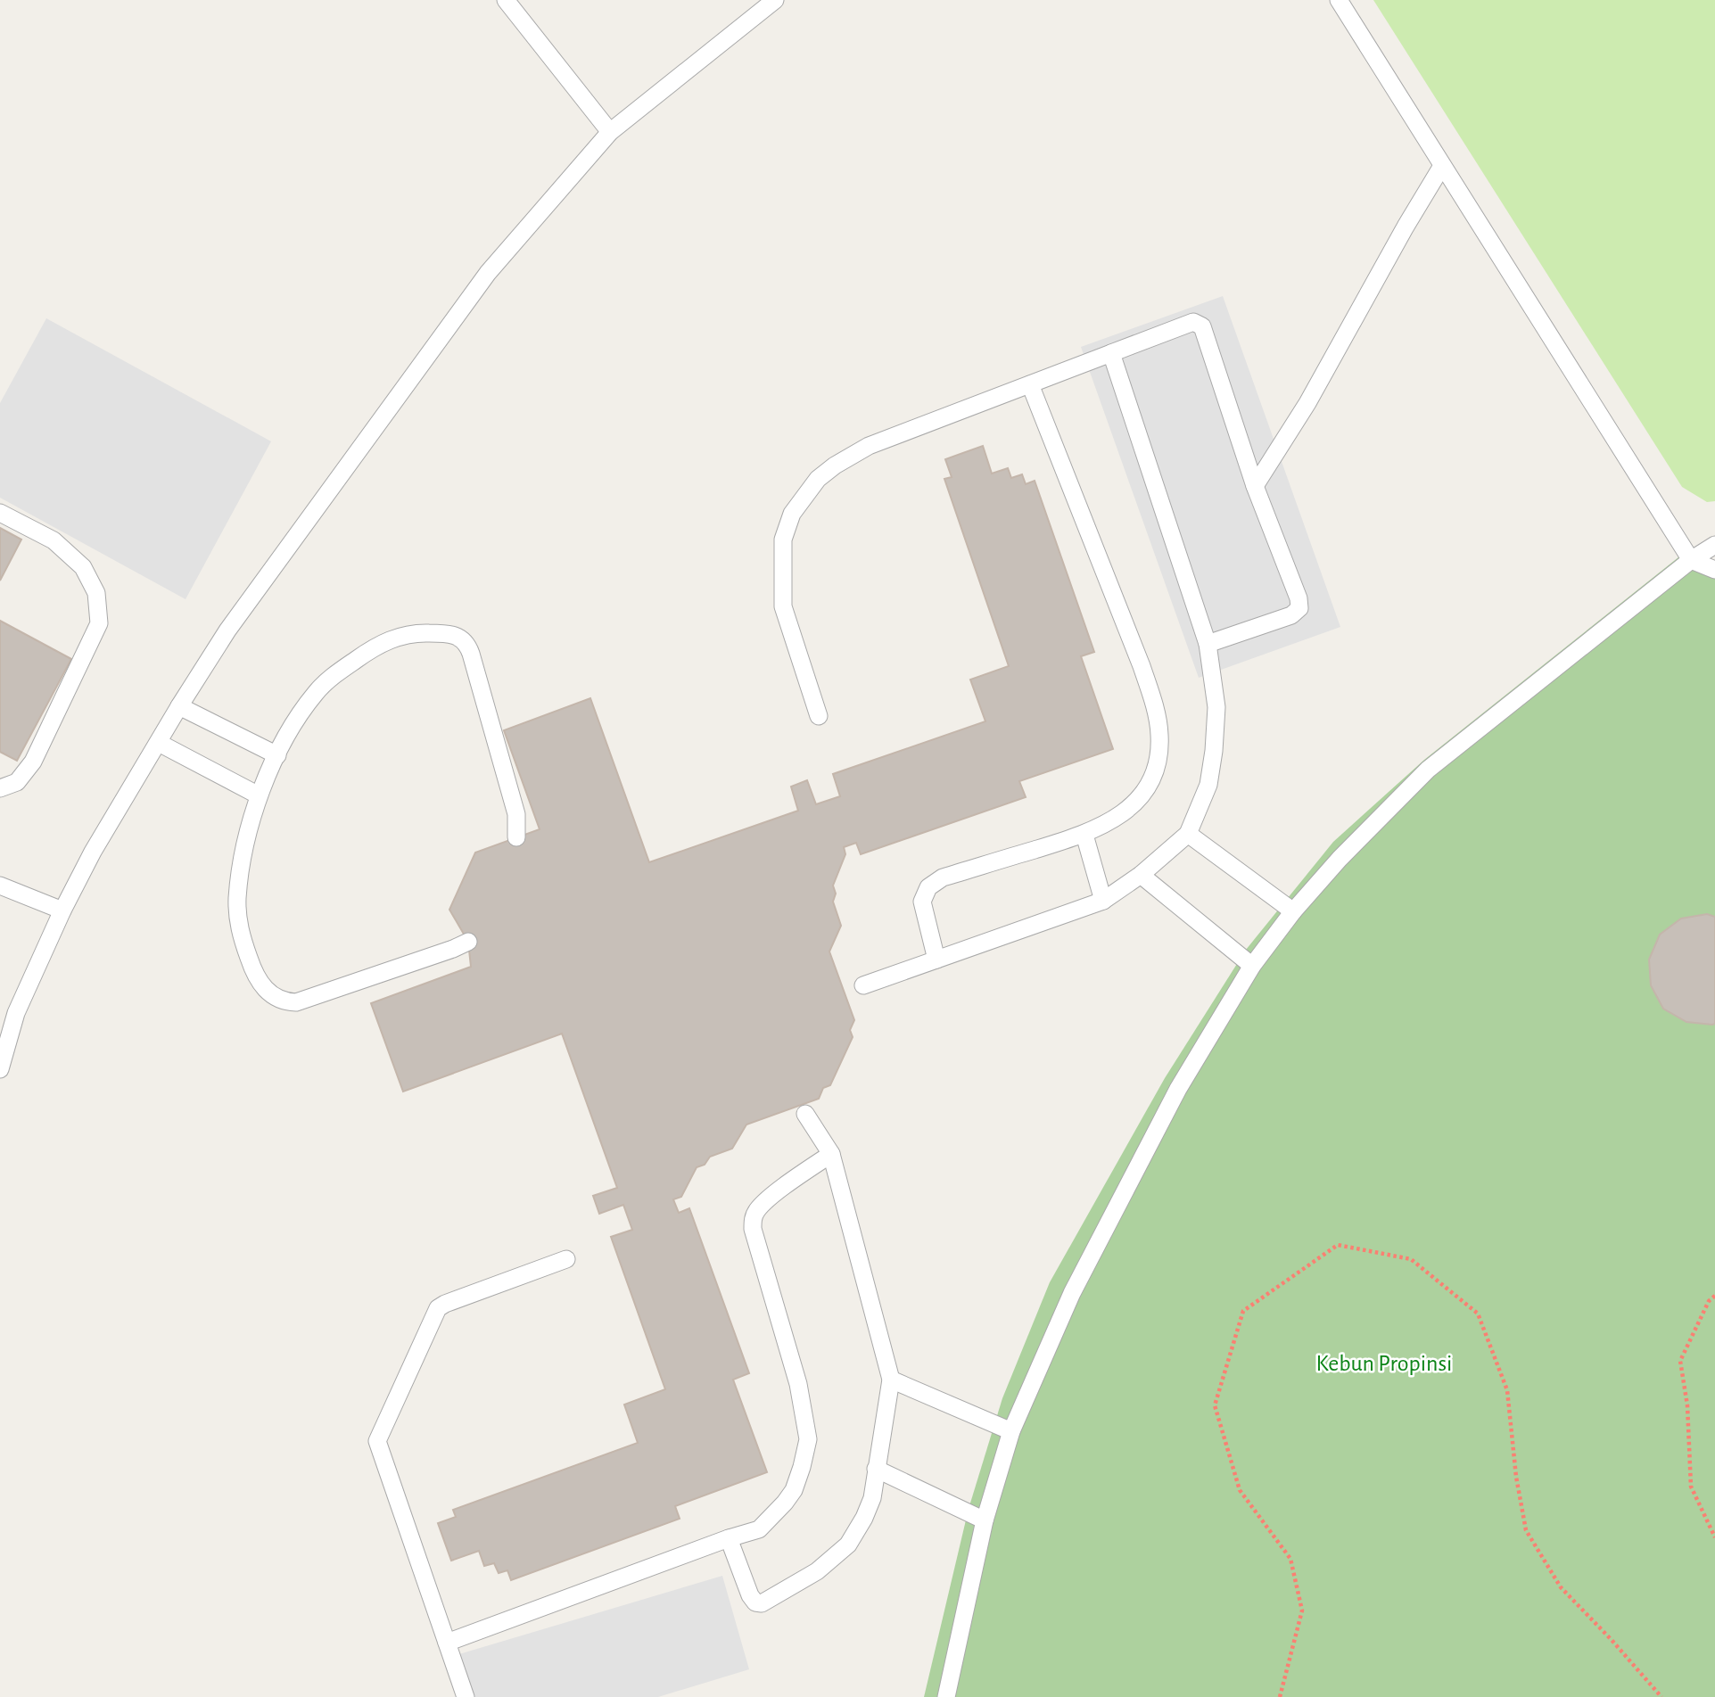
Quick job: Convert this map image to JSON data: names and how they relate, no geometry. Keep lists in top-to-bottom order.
{
  "parks": ["Kebun Propinsi"]
}
